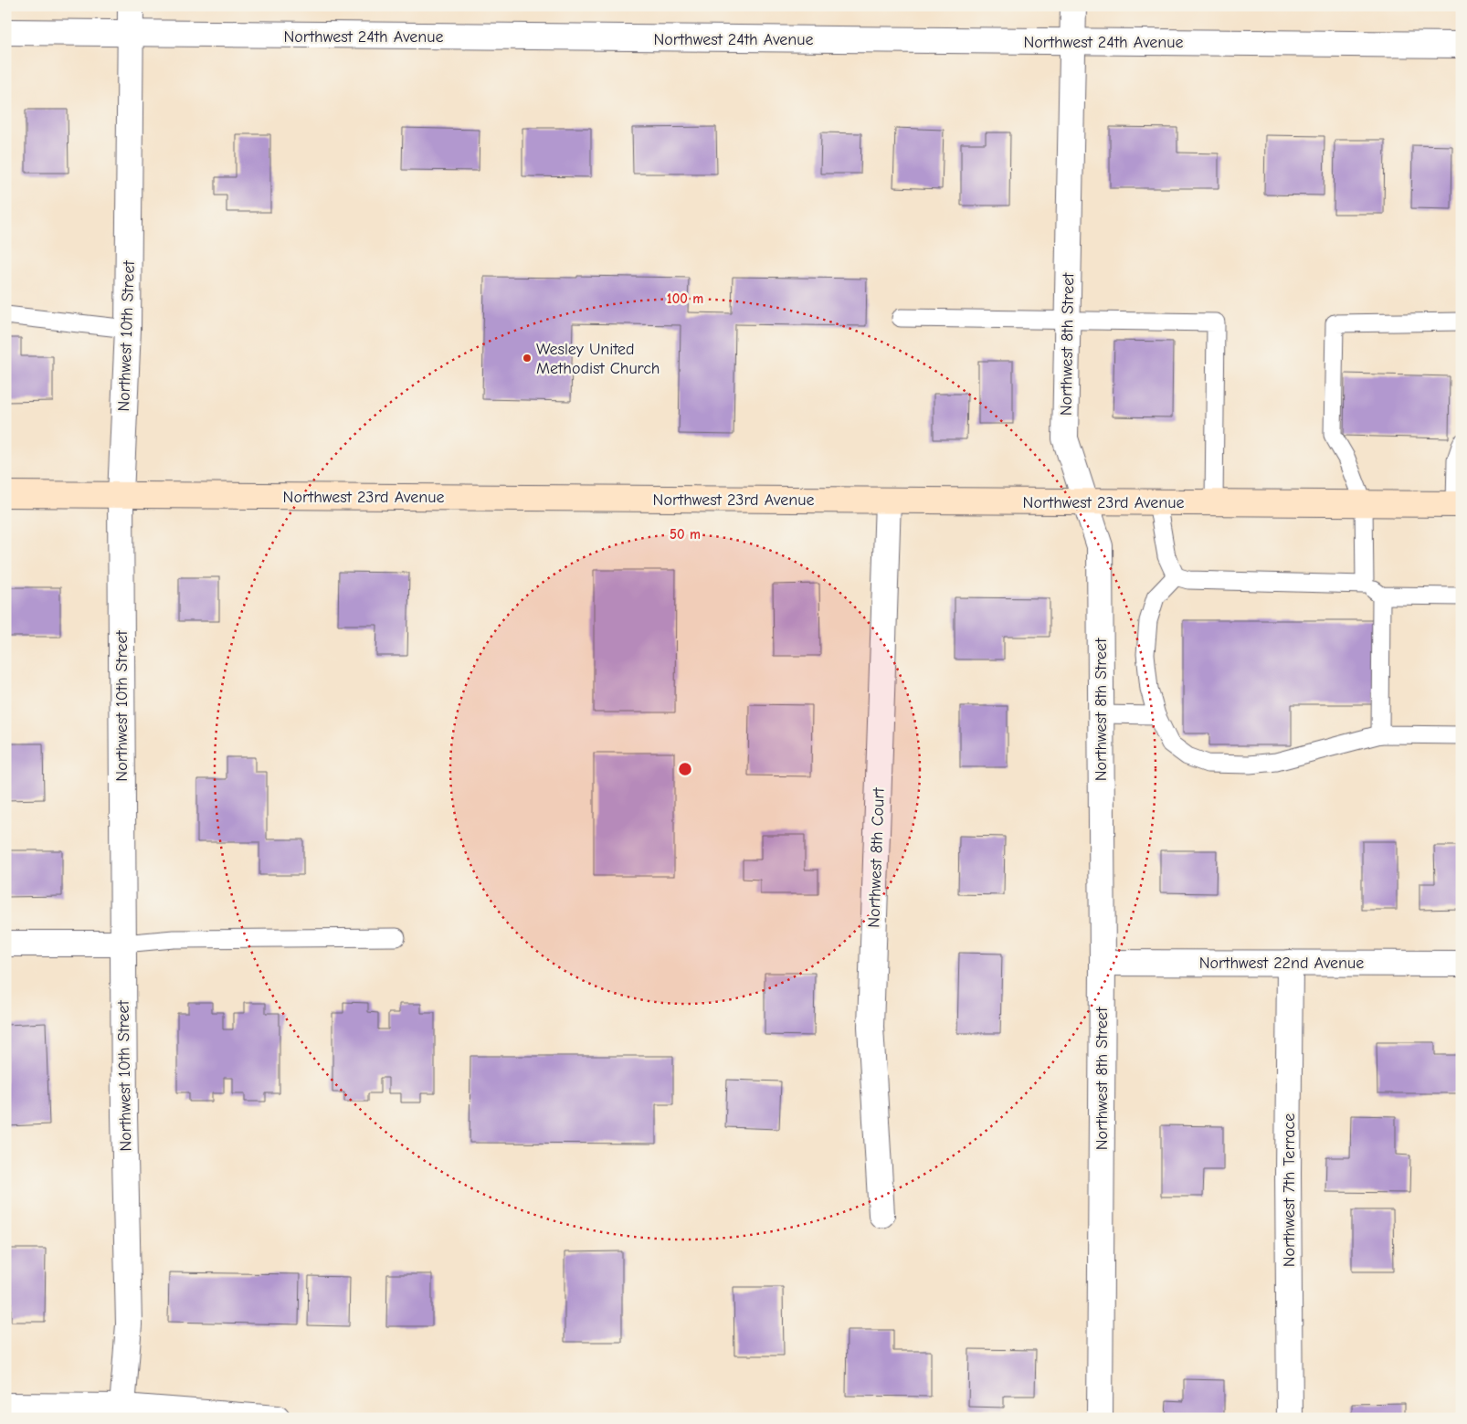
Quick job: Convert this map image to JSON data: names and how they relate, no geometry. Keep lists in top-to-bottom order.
{
  "streets": {
    "main road": ["Northwest 23rd Avenue"],
    "street": [
      "Northwest 24th Avenue",
      "Northwest 10th Street",
      "Northwest 8th Street",
      "Northwest 8th Court",
      "Northwest 22nd Avenue",
      "Northwest 7th Terrace"
    ]
  },
  "crossings": [
    ["Northwest 24th Avenue", "Northwest 10th Street"],
    ["Northwest 24th Avenue", "Northwest 8th Street"],
    ["Northwest 10th Street", "Northwest 23rd Avenue"],
    ["Northwest 8th Street", "Northwest 23rd Avenue"],
    ["Northwest 8th Street", "Northwest 22nd Avenue"],
    ["Northwest 23rd Avenue", "Northwest 8th Court"],
    ["Northwest 22nd Avenue", "Northwest 7th Terrace"]
  ],
  "places": ["Wesley United Methodist Church"],
  "rings": ["100 m", "50 m"]
}
